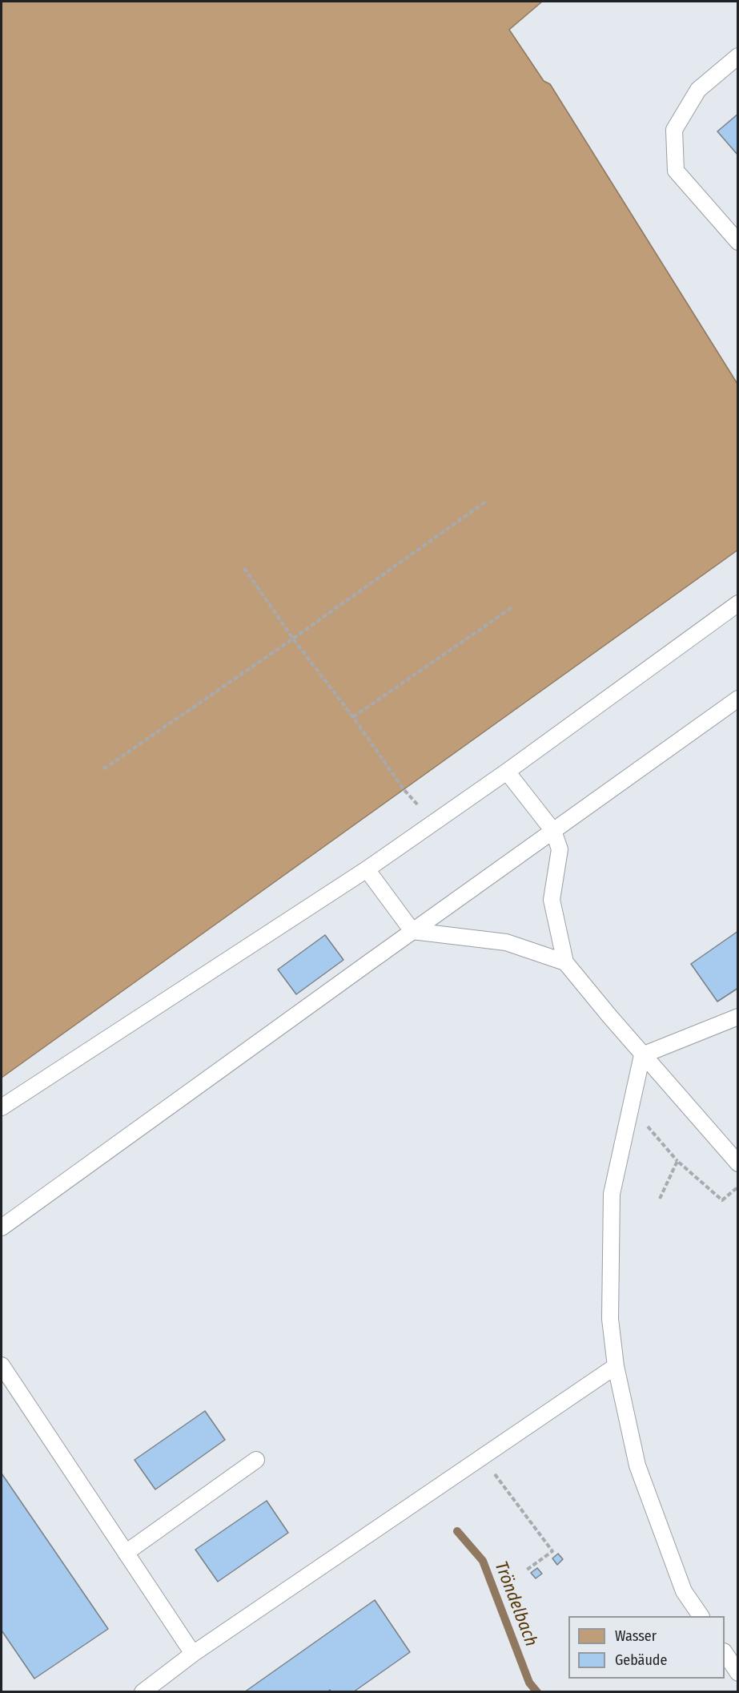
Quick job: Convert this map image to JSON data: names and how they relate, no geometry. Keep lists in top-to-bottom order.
{
  "water": ["Tröndelbach"],
  "legend": ["Wasser", "Gebäude"]
}
